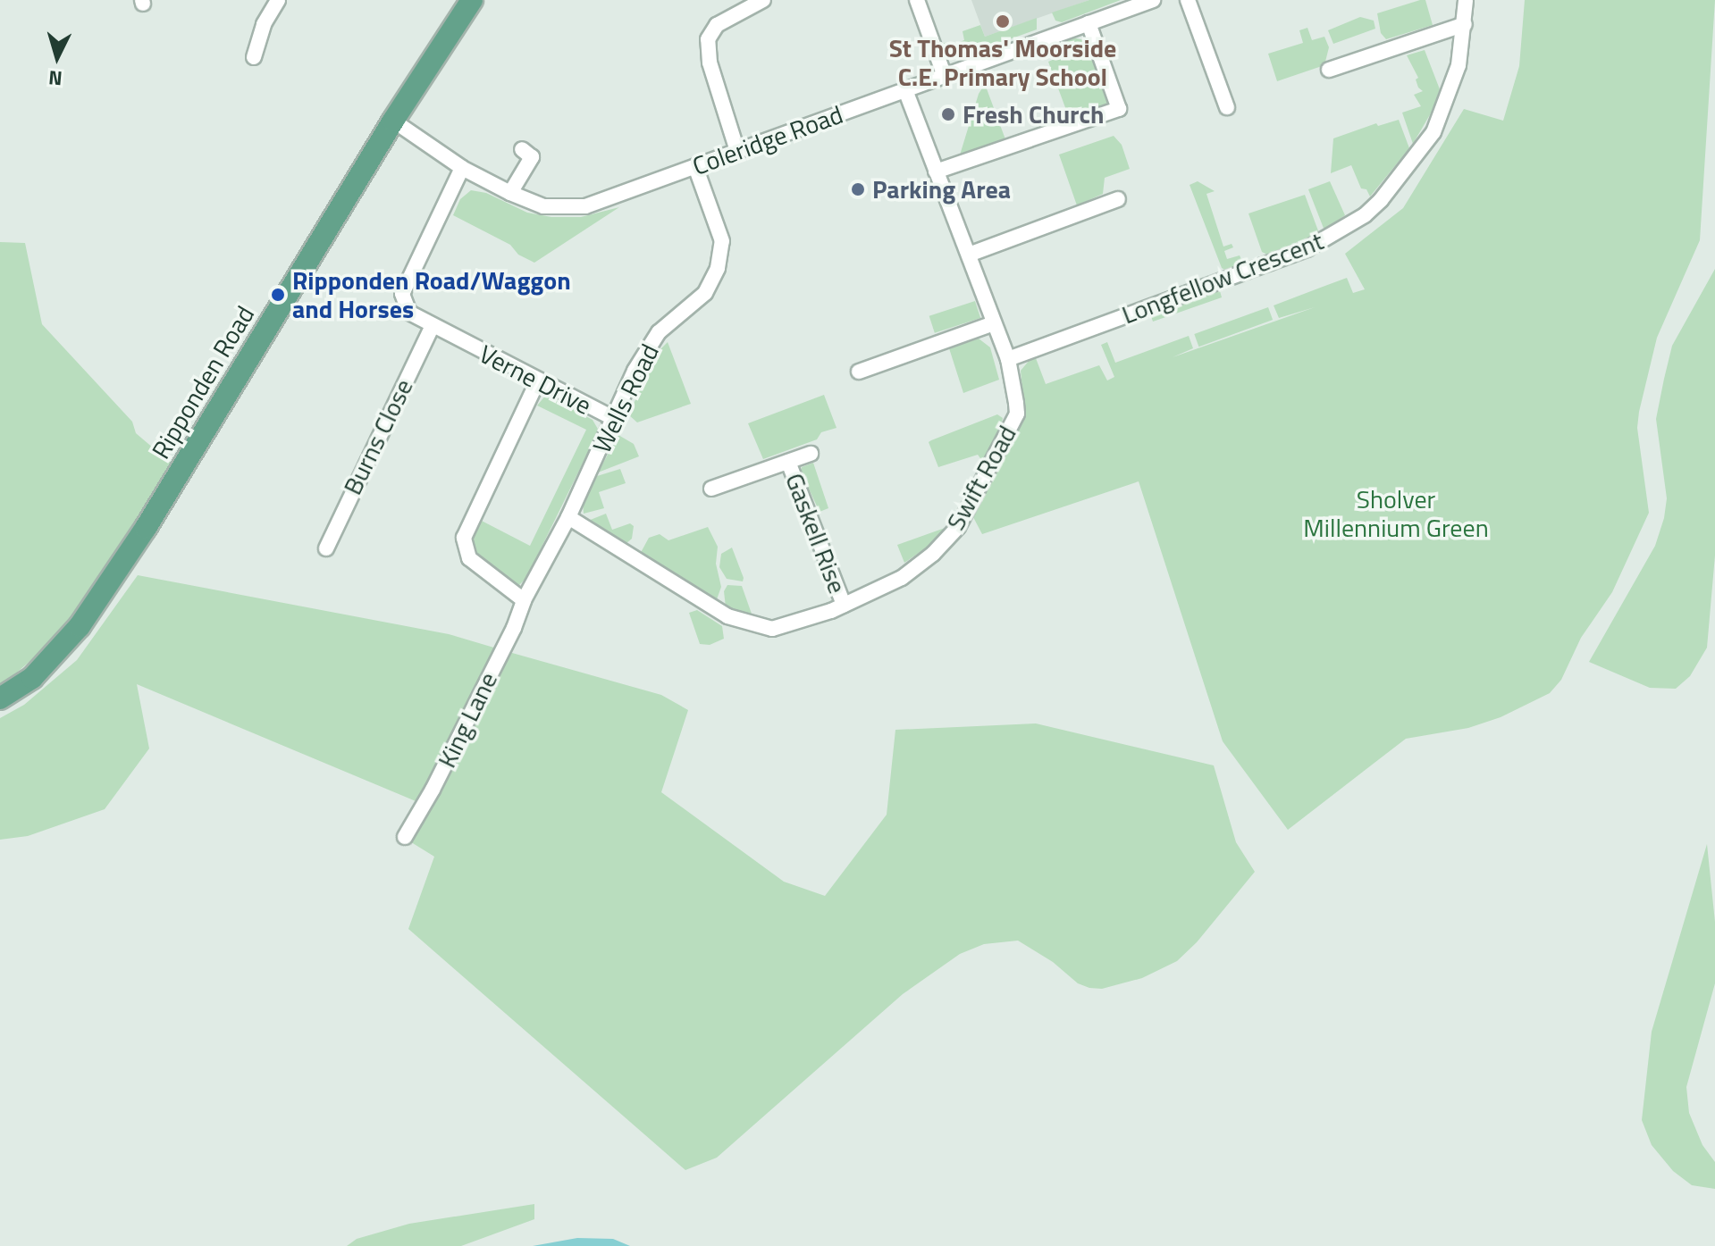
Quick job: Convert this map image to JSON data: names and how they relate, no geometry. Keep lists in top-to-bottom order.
{
  "streets": {
    "main road": ["Ripponden Road"],
    "street": [
      "Coleridge Road",
      "Longfellow Crescent",
      "Verne Drive",
      "Wells Road",
      "Burns Close",
      "Swift Road",
      "Gaskell Rise",
      "King Lane"
    ]
  },
  "crossings": [
    ["Coleridge Road", "Verne Drive"],
    ["Coleridge Road", "Ripponden Road"],
    ["Coleridge Road", "Wells Road"],
    ["Coleridge Road", "Swift Road"],
    ["Longfellow Crescent", "Swift Road"],
    ["Verne Drive", "Wells Road"],
    ["Verne Drive", "Burns Close"],
    ["Wells Road", "Swift Road"],
    ["Wells Road", "King Lane"],
    ["Swift Road", "Gaskell Rise"]
  ],
  "parks": ["Sholver Millennium Green"],
  "places": [
    "St Thomas' Moorside C.E. Primary School",
    "Fresh Church",
    "Parking Area",
    "Ripponden Road/Waggon and Horses"
  ],
  "north": "bottom"
}
